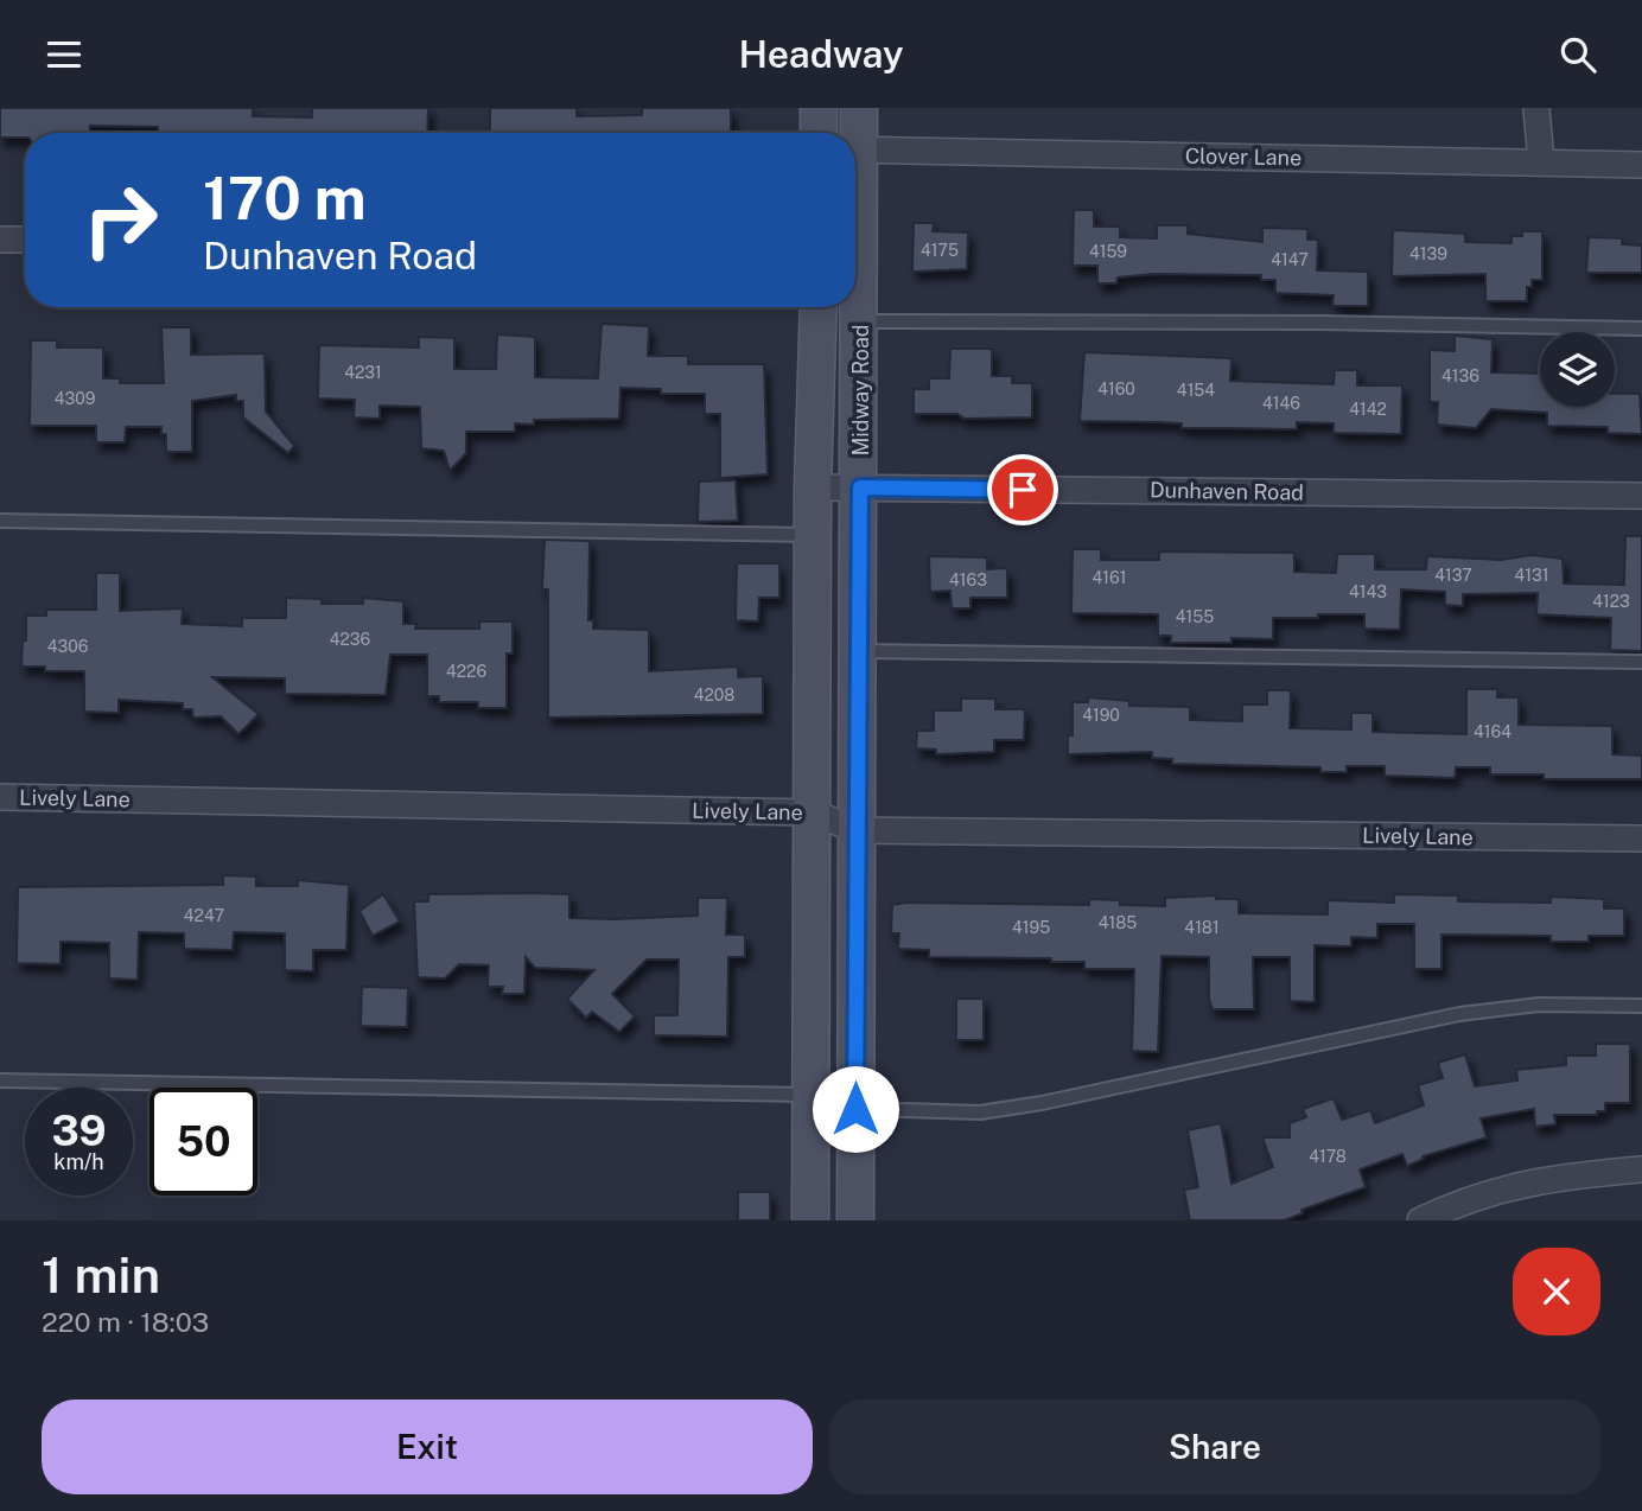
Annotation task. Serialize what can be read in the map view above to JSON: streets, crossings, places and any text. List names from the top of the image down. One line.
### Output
{"streets":{"main road":["Midway Road"],"street":["Clover Lane","Dunhaven Road","Lively Lane"]},"crossings":[["Midway Road","Dunhaven Road"],["Midway Road","Lively Lane"]],"house_numbers":["4175","4159","4139","4147","4231","4136","4160","4154","4309","4146","4142","4137","4131","4161","4163","4143","4123","4155","4236","4306","4226","4208","4190","4164","4247","4185","4195","4181","4178"],"page":{"header":"Headway","turn":["170 m","Dunhaven Road"],"speed":"39 km/h","limit":"50","heading":["1 min","220 m · 18:03"],"buttons":["Exit","Share"]}}
